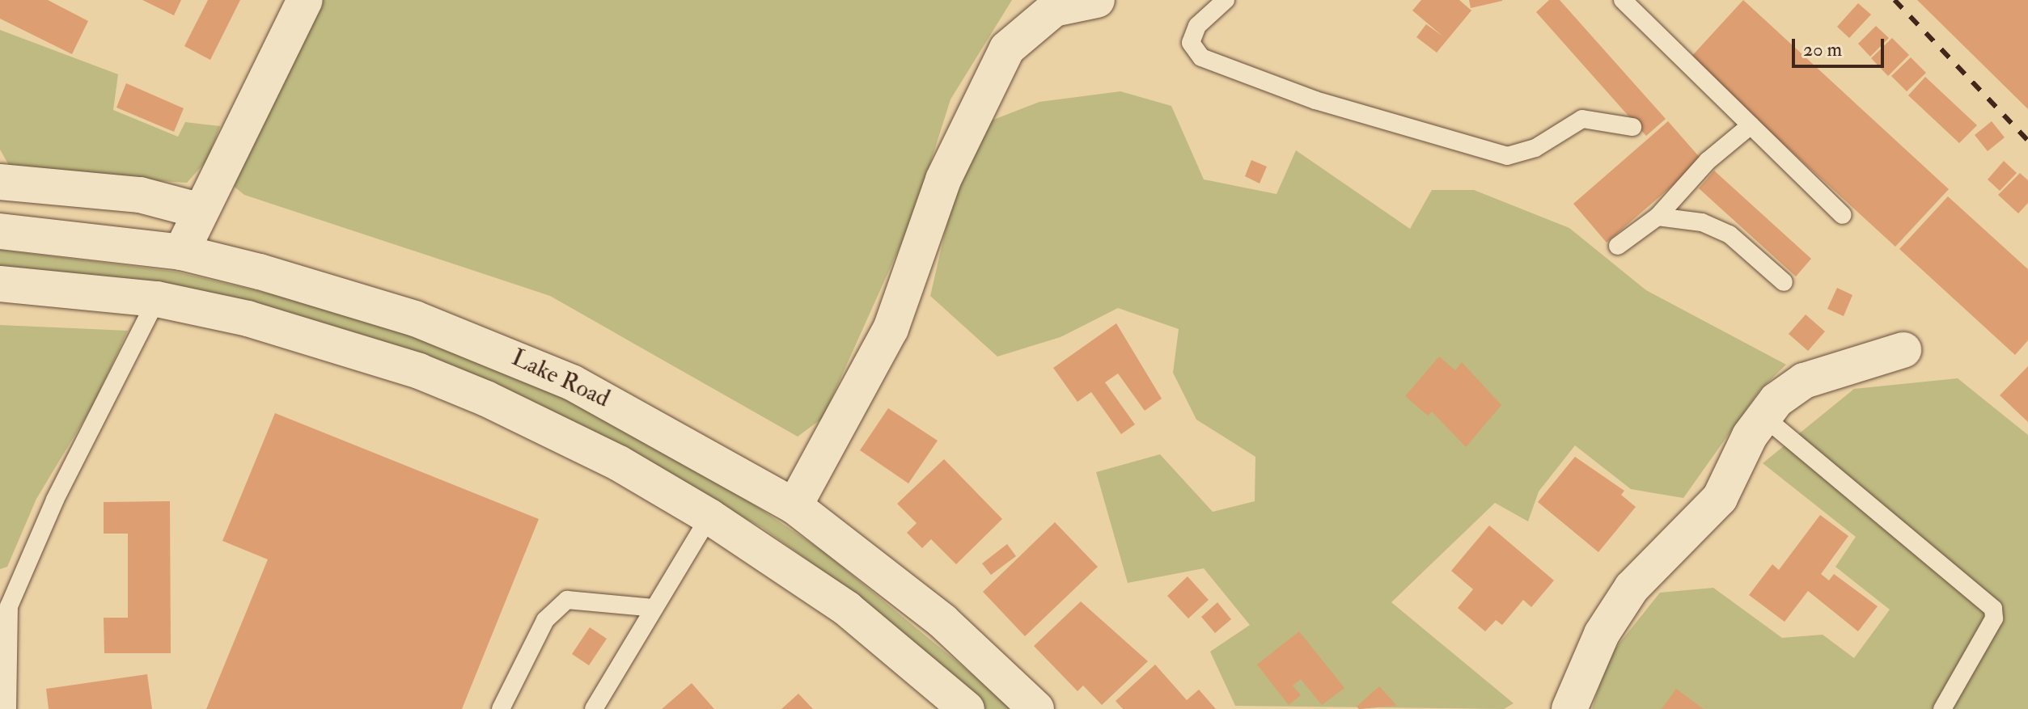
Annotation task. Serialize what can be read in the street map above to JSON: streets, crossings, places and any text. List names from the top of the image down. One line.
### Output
{"streets":{"main road":["Lake Road"]},"scale_bar":"20 m"}
